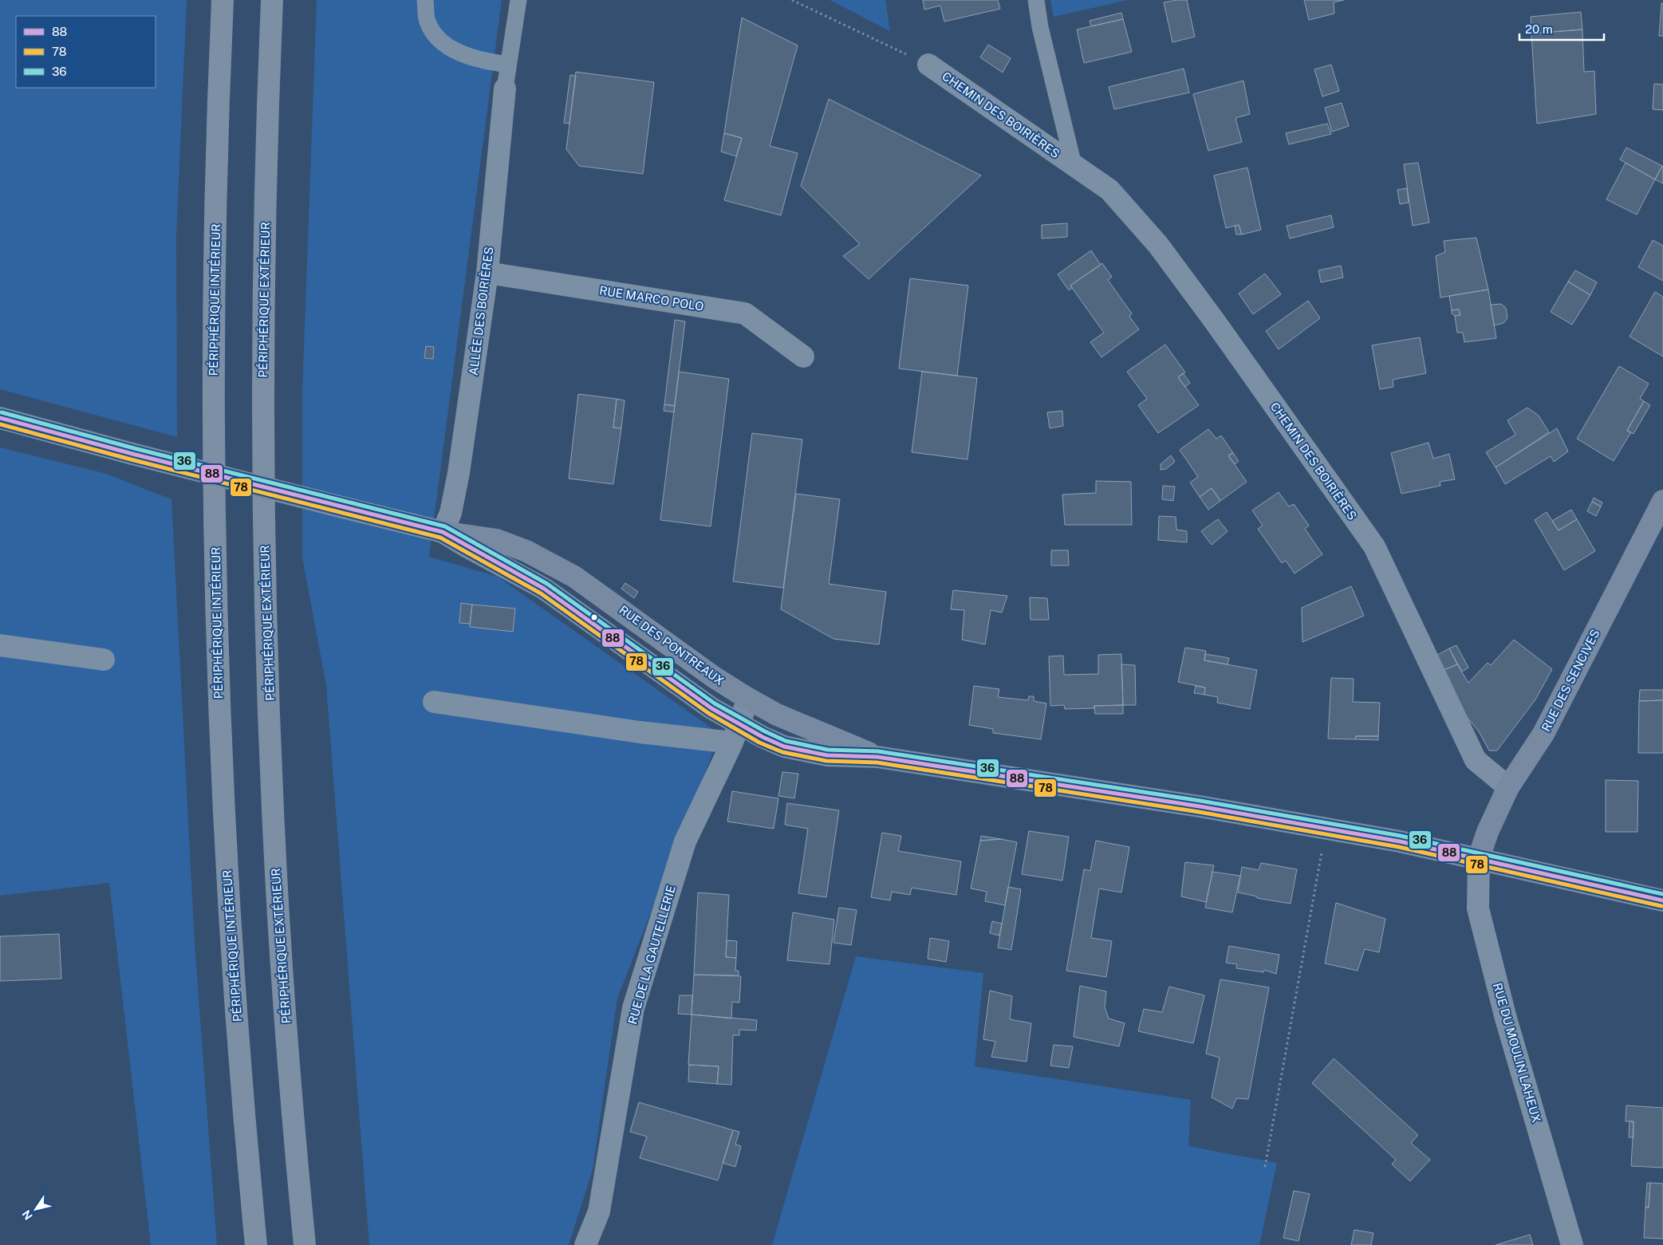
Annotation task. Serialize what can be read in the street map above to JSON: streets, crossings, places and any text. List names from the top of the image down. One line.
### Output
{"streets":{"highway":["PÉRIPHÉRIQUE INTÉRIEUR","PÉRIPHÉRIQUE EXTÉRIEUR"],"street":["CHEMIN DES BOIRIÈRES","RUE MARCO POLO","ALLÉE DES BOIRIÈRES","RUE DES PONTREAUX","RUE DES SENCIVES","RUE DE LA GAUTELLERIE","RUE DU MOULIN LAHEUX"]},"crossings":[["CHEMIN DES BOIRIÈRES","RUE DES SENCIVES"],["RUE MARCO POLO","ALLÉE DES BOIRIÈRES"],["ALLÉE DES BOIRIÈRES","RUE DES PONTREAUX"],["RUE DES PONTREAUX","RUE DES SENCIVES"],["RUE DES PONTREAUX","RUE DE LA GAUTELLERIE"],["RUE DES PONTREAUX","RUE DU MOULIN LAHEUX"],["RUE DES SENCIVES","RUE DU MOULIN LAHEUX"]],"lines":["transit line 36","transit line 88","transit line 78"],"legend":["88","78","36"],"scale_bar":"20 m","north":"bottom left"}
